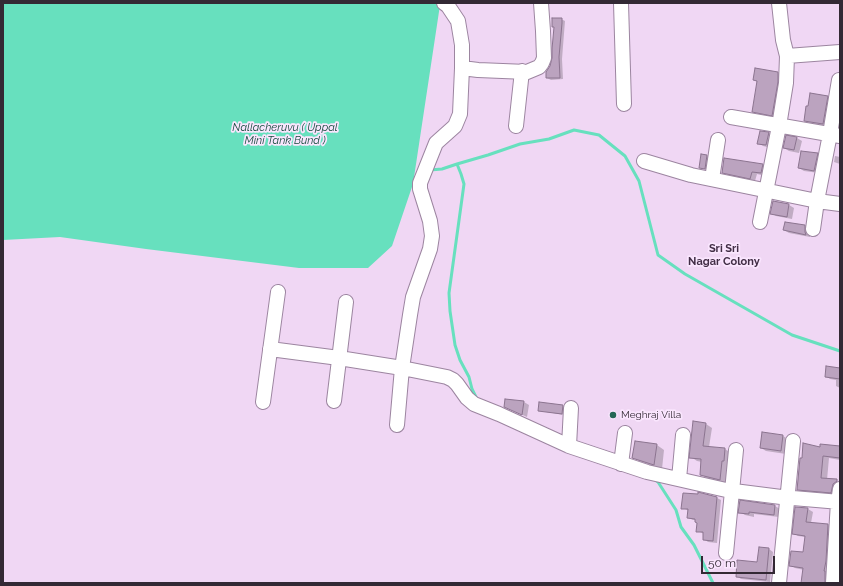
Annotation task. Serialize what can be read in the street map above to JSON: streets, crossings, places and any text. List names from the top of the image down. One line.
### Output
{"districts":["Sri Sri Nagar Colony"],"water":["Nallacheruvu ( Uppal Mini Tank Bund )"],"places":["Meghraj Villa"],"scale_bar":"50 m"}
